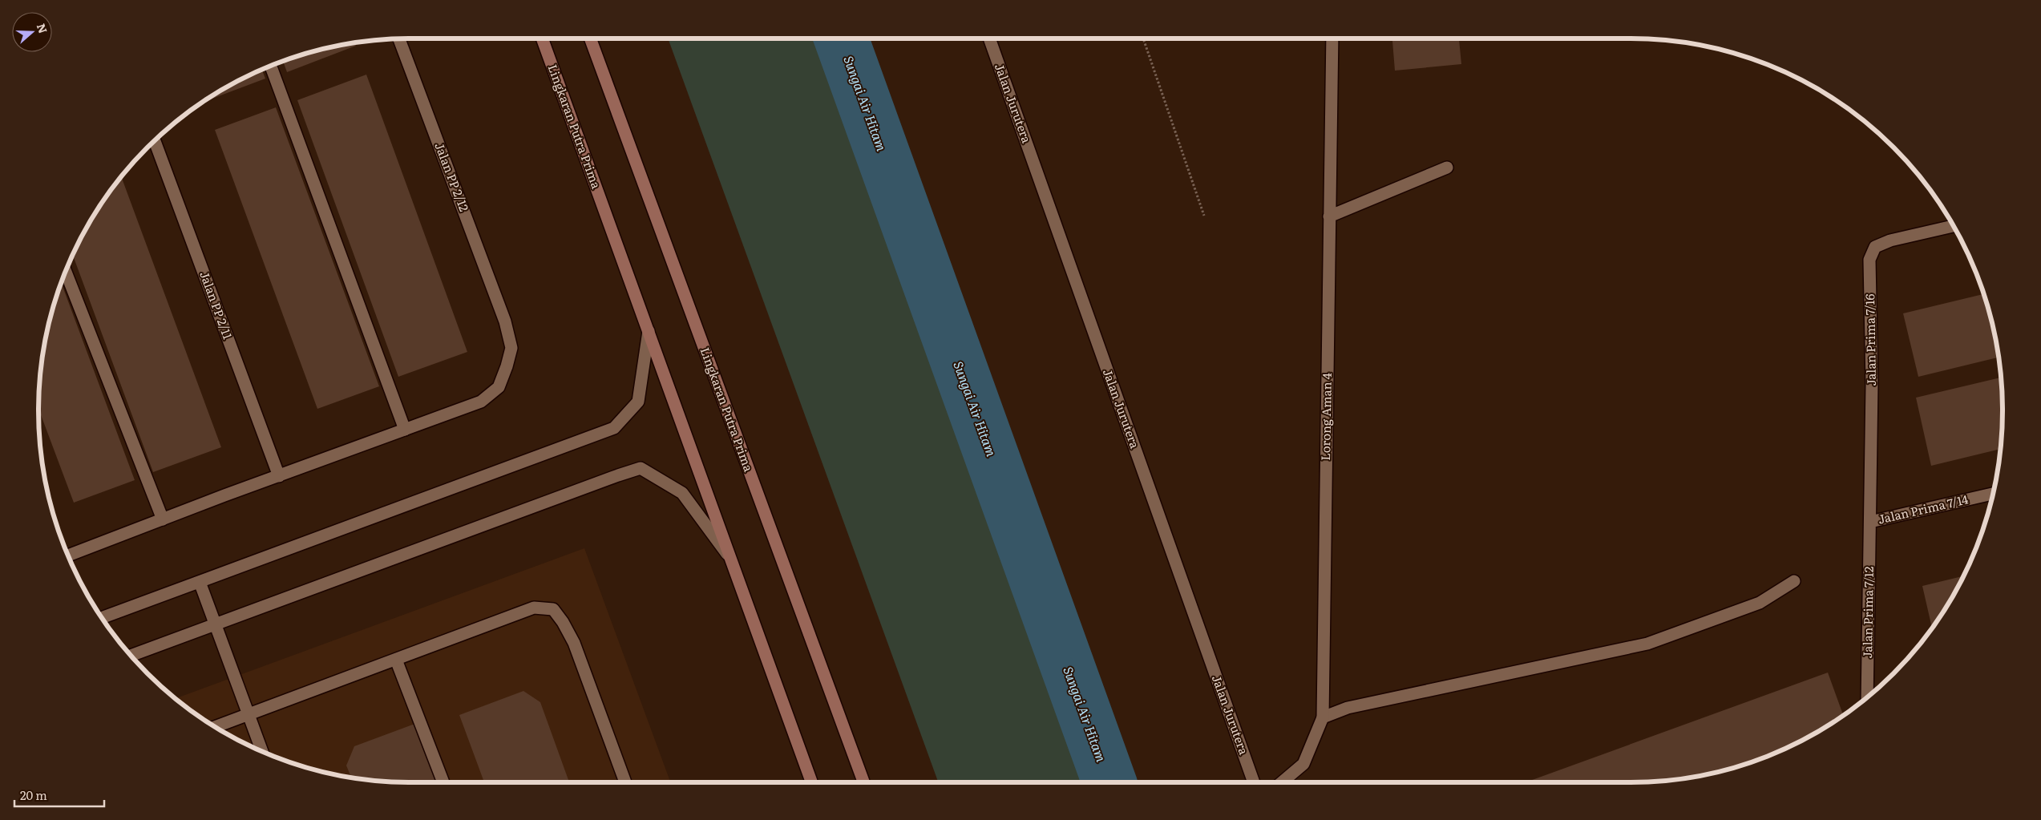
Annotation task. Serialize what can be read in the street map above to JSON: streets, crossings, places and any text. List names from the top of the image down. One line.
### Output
{"streets":{"main road":["Lingkaran Putra Prima"],"street":["Jalan Jurutera","Jalan PP 2/12","Jalan PP 2/11","Jalan Prima 7/16","Lorong Aman 4","Jalan Prima 7/14","Jalan Prima 7/12"]},"crossings":[["Jalan PP 2/12","Jalan PP 2/11"],["Jalan Prima 7/16","Jalan Prima 7/14"],["Jalan Prima 7/16","Jalan Prima 7/12"],["Jalan Prima 7/14","Jalan Prima 7/12"]],"water":["Sungai Air Hitam"],"scale_bar":"20 m","north":"right"}
